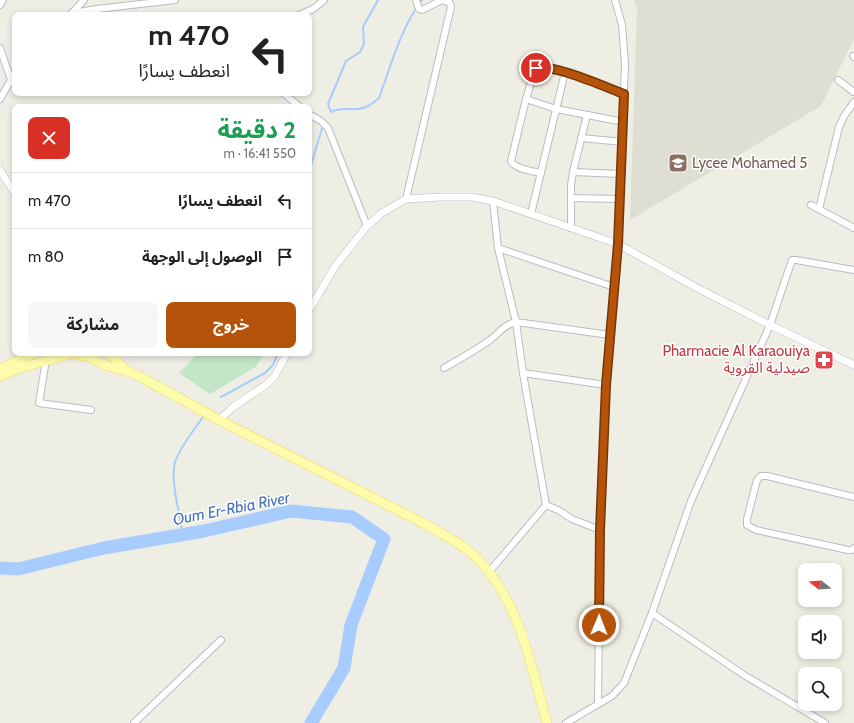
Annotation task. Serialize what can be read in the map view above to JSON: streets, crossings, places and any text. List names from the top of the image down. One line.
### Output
{"water":["Oum Er-Rbia River"],"places":{"school or university":["Lycee Mohamed 5"],"pharmacy":["Pharmacie Al Karaouiya صيدلية القروية"]},"north":"left","page":{"turn":["470 m","انعطف يسارًا"],"heading":["2 دقيقة","550 m · 16:41"],"list":[{"name":"انعطف يسارًا","value":"470 m"},{"name":"الوصول إلى الوجهة","value":"80 m"}],"buttons":["خروج","مشاركة"]}}
